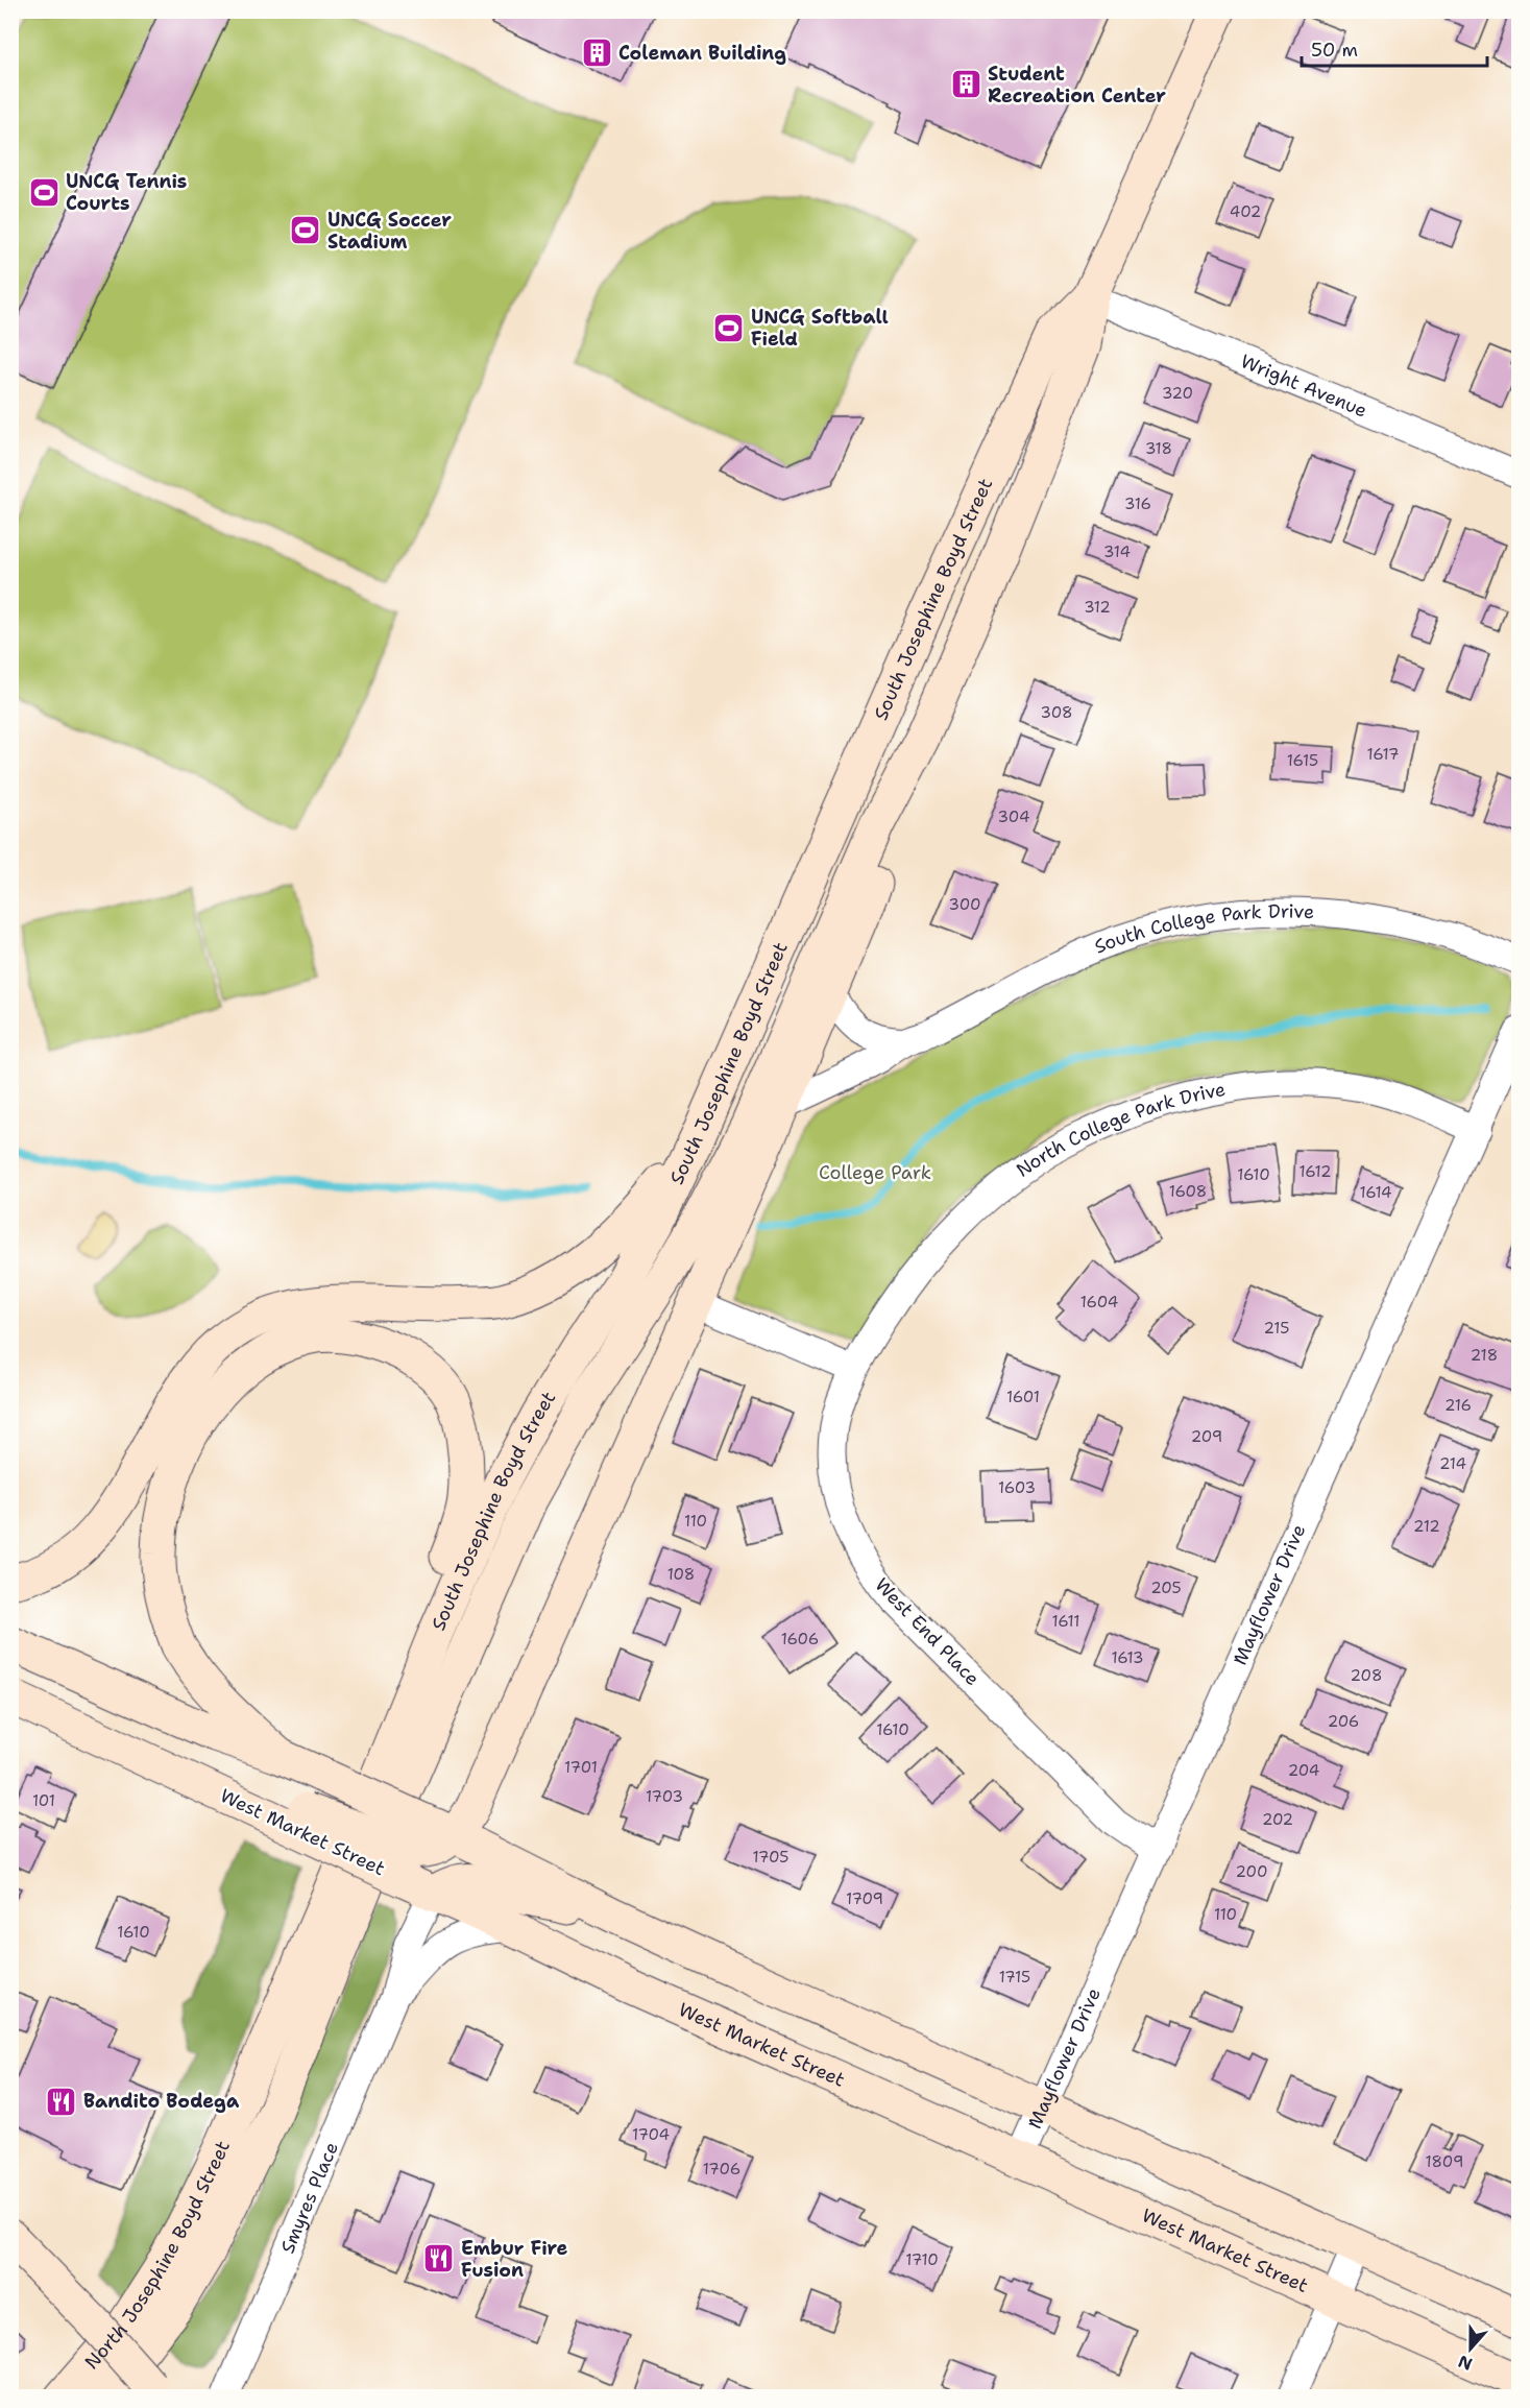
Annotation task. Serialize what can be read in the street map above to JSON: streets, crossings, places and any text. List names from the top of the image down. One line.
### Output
{"streets":{"main road":["South Josephine Boyd Street","West Market Street","North Josephine Boyd Street"],"street":["Wright Avenue","South College Park Drive","North College Park Drive","Mayflower Drive","West End Place","Smyres Place"]},"crossings":[["Wright Avenue","South Josephine Boyd Street"],["South Josephine Boyd Street","North Josephine Boyd Street"],["North College Park Drive","Mayflower Drive"],["North College Park Drive","West End Place"],["Mayflower Drive","West End Place"],["Mayflower Drive","West Market Street"],["West Market Street","Smyres Place"]],"parks":["College Park"],"places":{"building":["Coleman Building","Student Recreation Center"],"sports":["UNCG Tennis Courts","UNCG Soccer Stadium","UNCG Softball Field"],"restaurant":["Bandito Bodega","Embur Fire Fusion"]},"house_numbers":["402","320","318","316","314","312","308","1617","1615","304","300","1612","1610","1608","1614","1604","215","218","1601","216","209","214","1603","110","212","108","205","1611","1606","1613","208","206","1610","1701","204","1703","101","202","1705","200","1709","110","1610","1715","1704","1809","1706","1710"],"scale_bar":"50 m","north":"bottom"}
